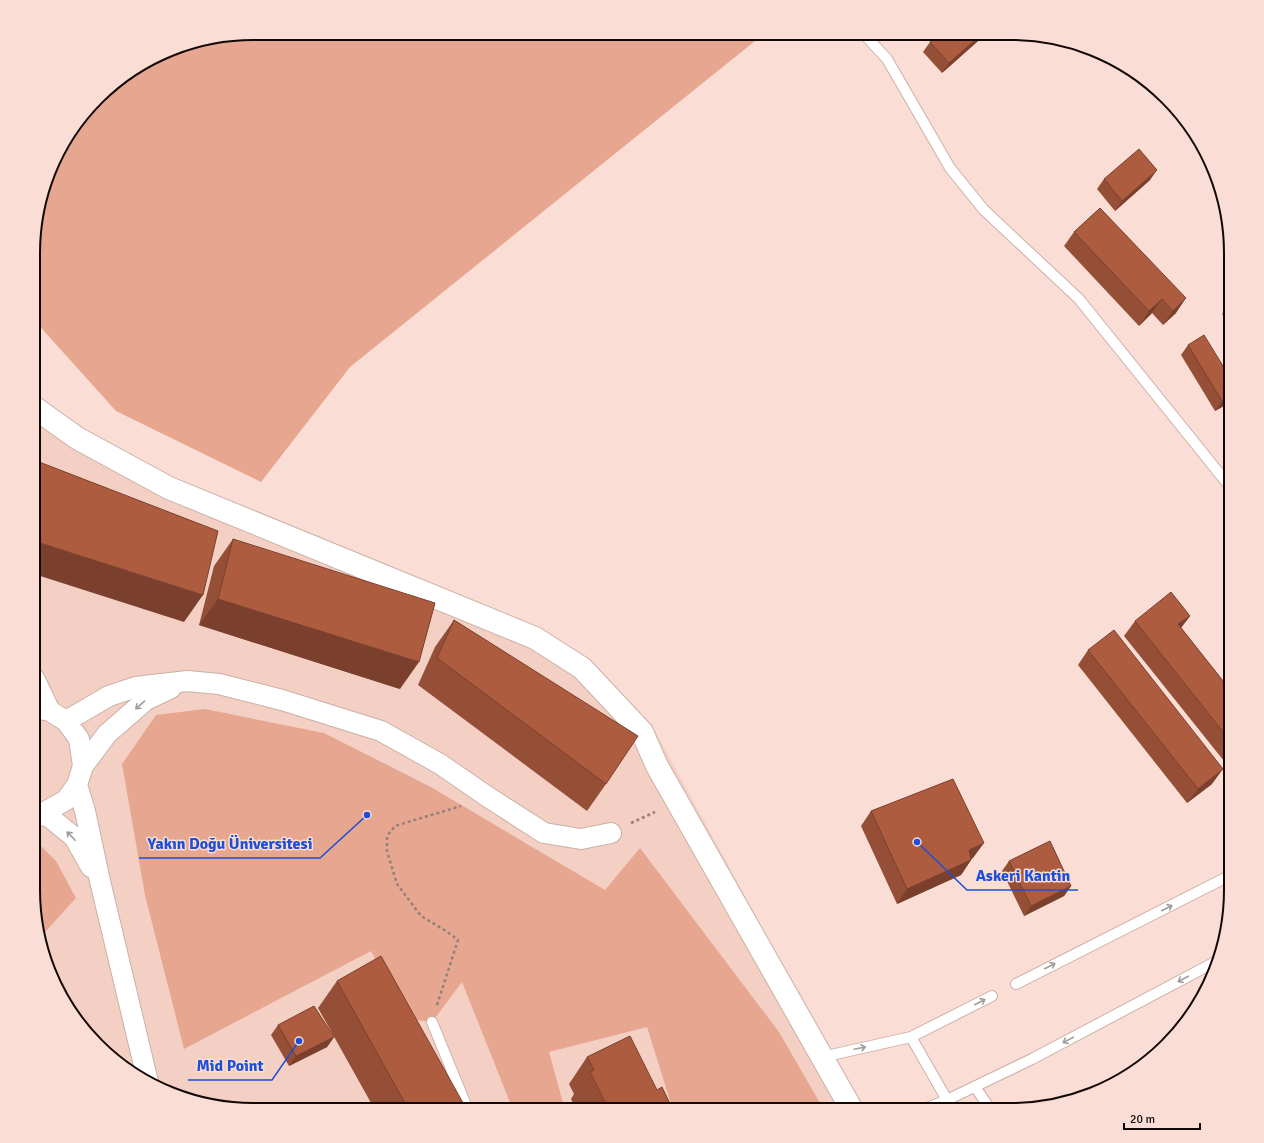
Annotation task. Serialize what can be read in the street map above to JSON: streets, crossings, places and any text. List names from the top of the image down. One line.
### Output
{"places":["Yakın Doğu Üniversitesi","Askeri Kantin","Mid Point"],"scale_bar":"20 m"}
